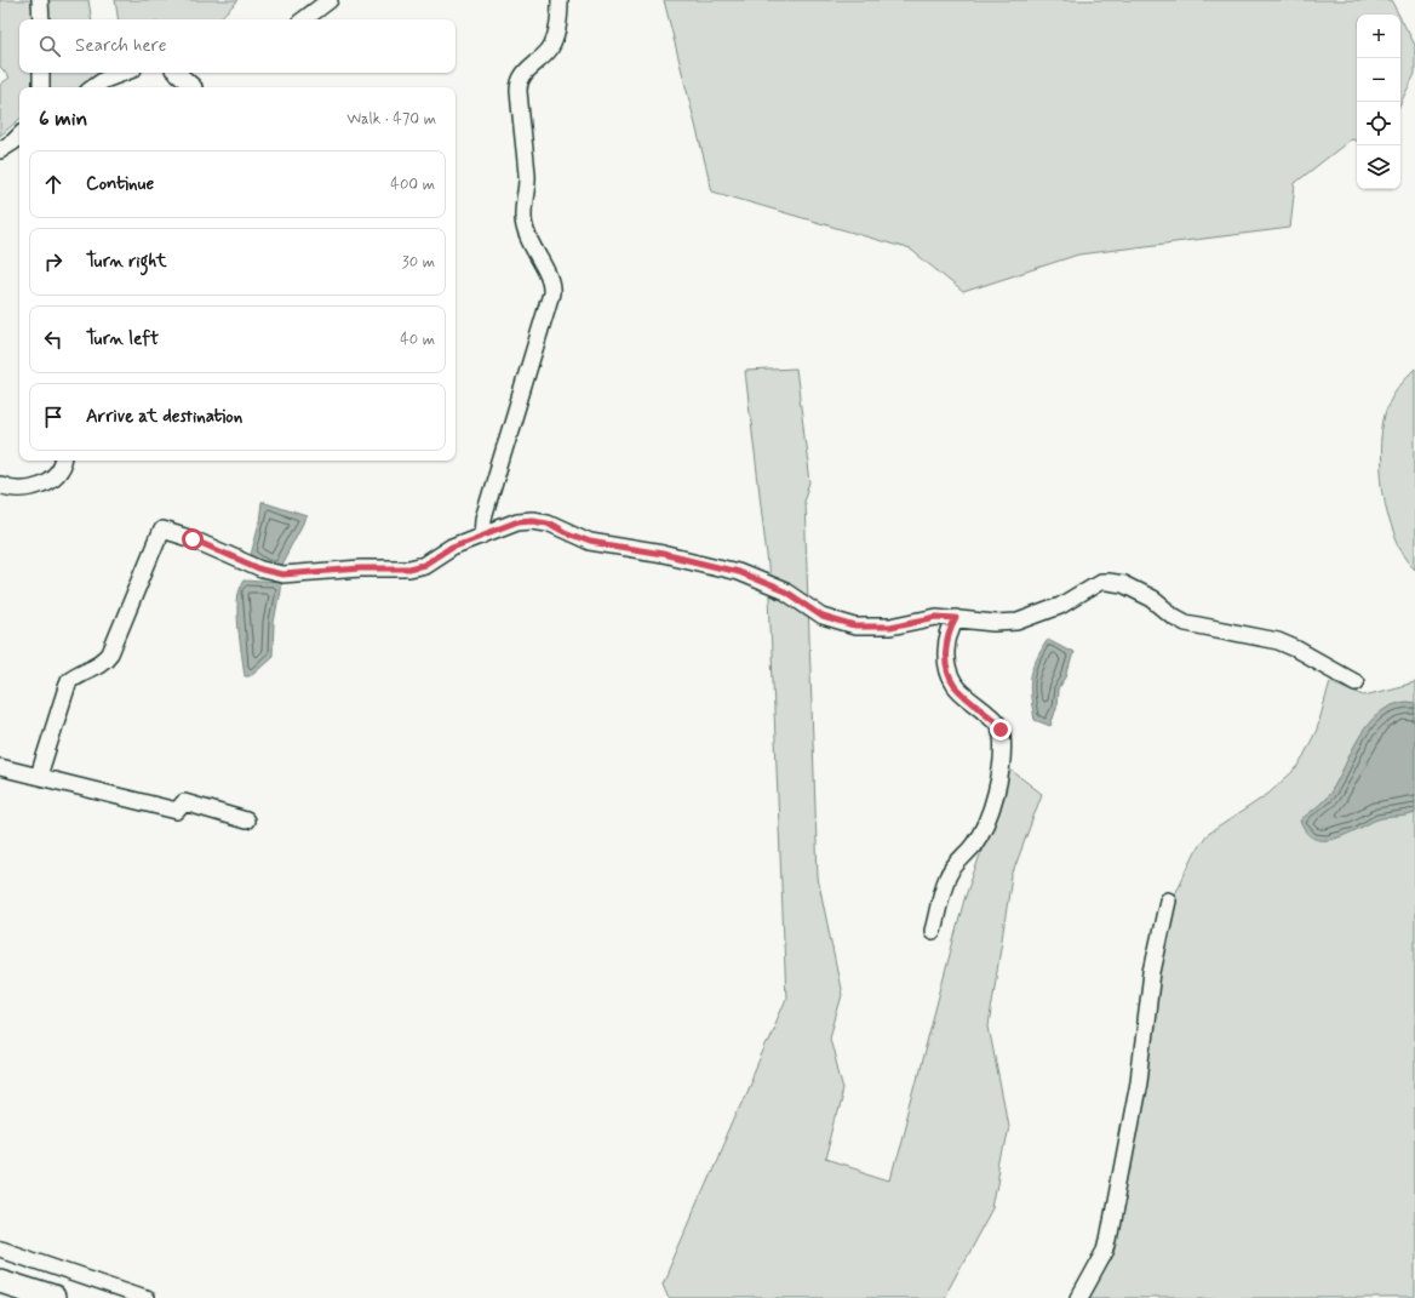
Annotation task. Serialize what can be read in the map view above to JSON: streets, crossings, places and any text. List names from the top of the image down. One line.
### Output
{"page":{"map_buttons":["+","−"],"search":"Search here","heading":["6 min","Walk · 470 m"],"list":[["Continue","400 m"],["Turn right","30 m"],["Turn left","40 m"],"Arrive at destination"]}}
